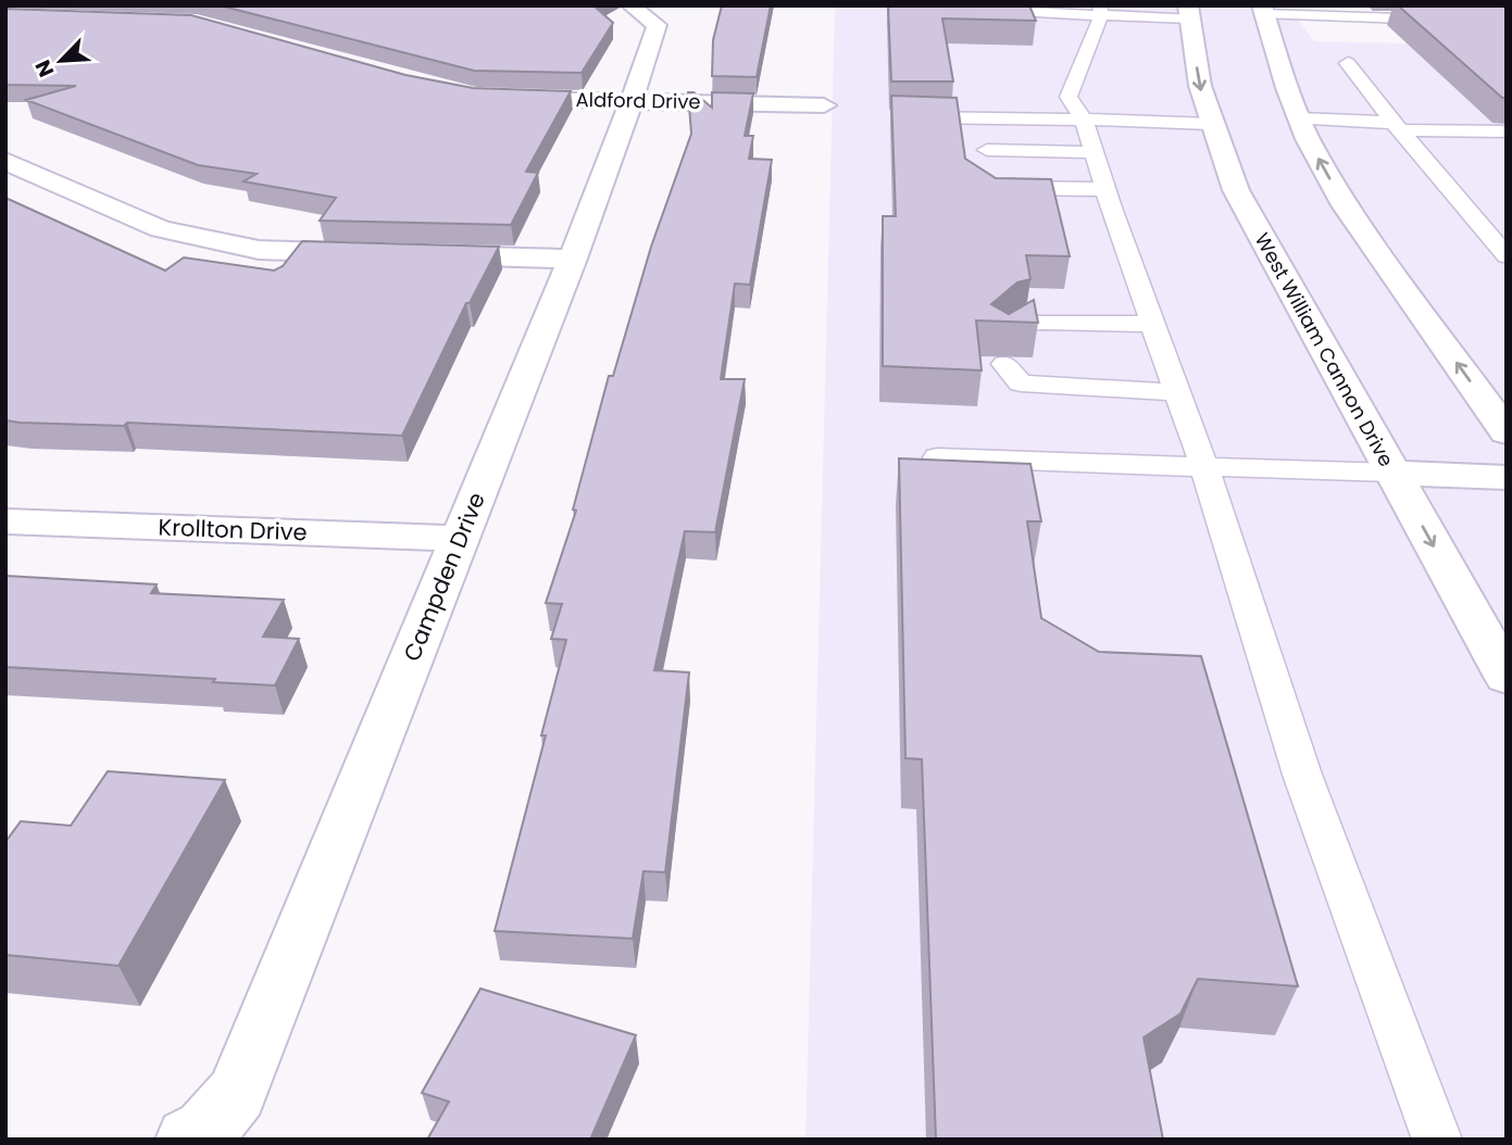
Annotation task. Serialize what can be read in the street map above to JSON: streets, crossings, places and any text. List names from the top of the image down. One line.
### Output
{"streets":{"street":["Aldford Drive","West William Cannon Drive","Krollton Drive","Campden Drive"]},"crossings":[["Aldford Drive","Campden Drive"],["Krollton Drive","Campden Drive"]],"north":"bottom left"}
